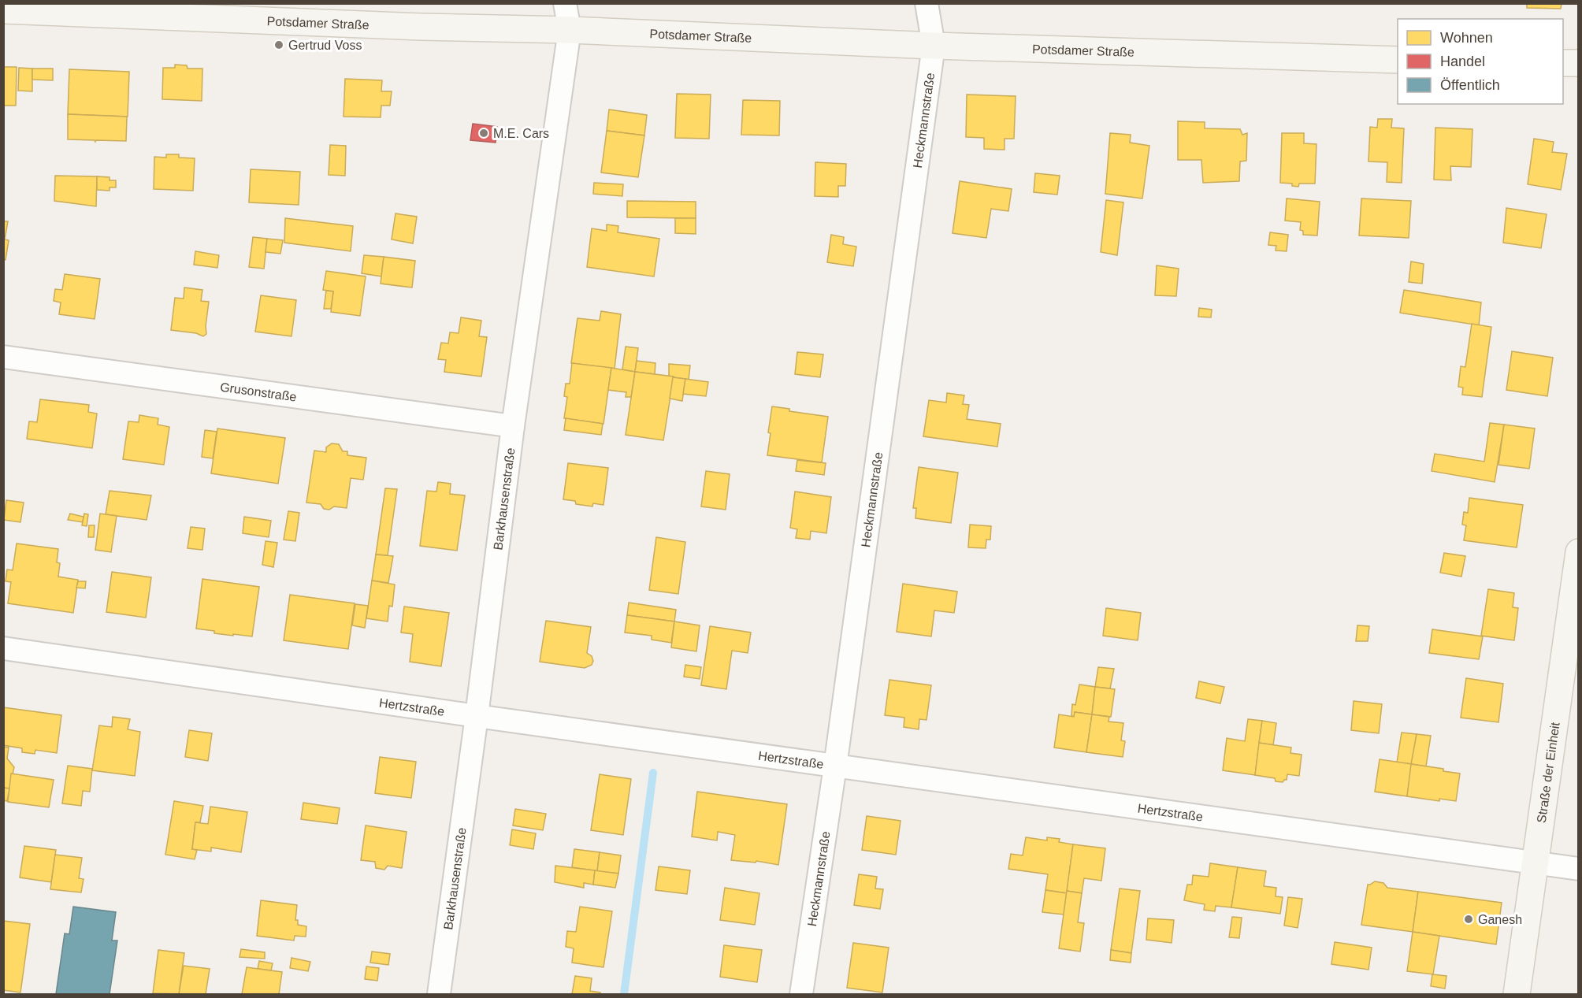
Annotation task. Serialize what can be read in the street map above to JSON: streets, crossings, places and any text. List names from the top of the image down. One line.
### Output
{"streets":{"street":["Potsdamer Straße","Heckmannstraße","Grusonstraße","Barkhausenstraße","Hertzstraße","Straße der Einheit"]},"crossings":[["Potsdamer Straße","Heckmannstraße"],["Potsdamer Straße","Barkhausenstraße"],["Heckmannstraße","Hertzstraße"],["Grusonstraße","Barkhausenstraße"],["Barkhausenstraße","Hertzstraße"],["Hertzstraße","Straße der Einheit"]],"places":["Gertrud Voss","M.E. Cars","Ganesh"],"legend":["Wohnen","Handel","Öffentlich"]}
